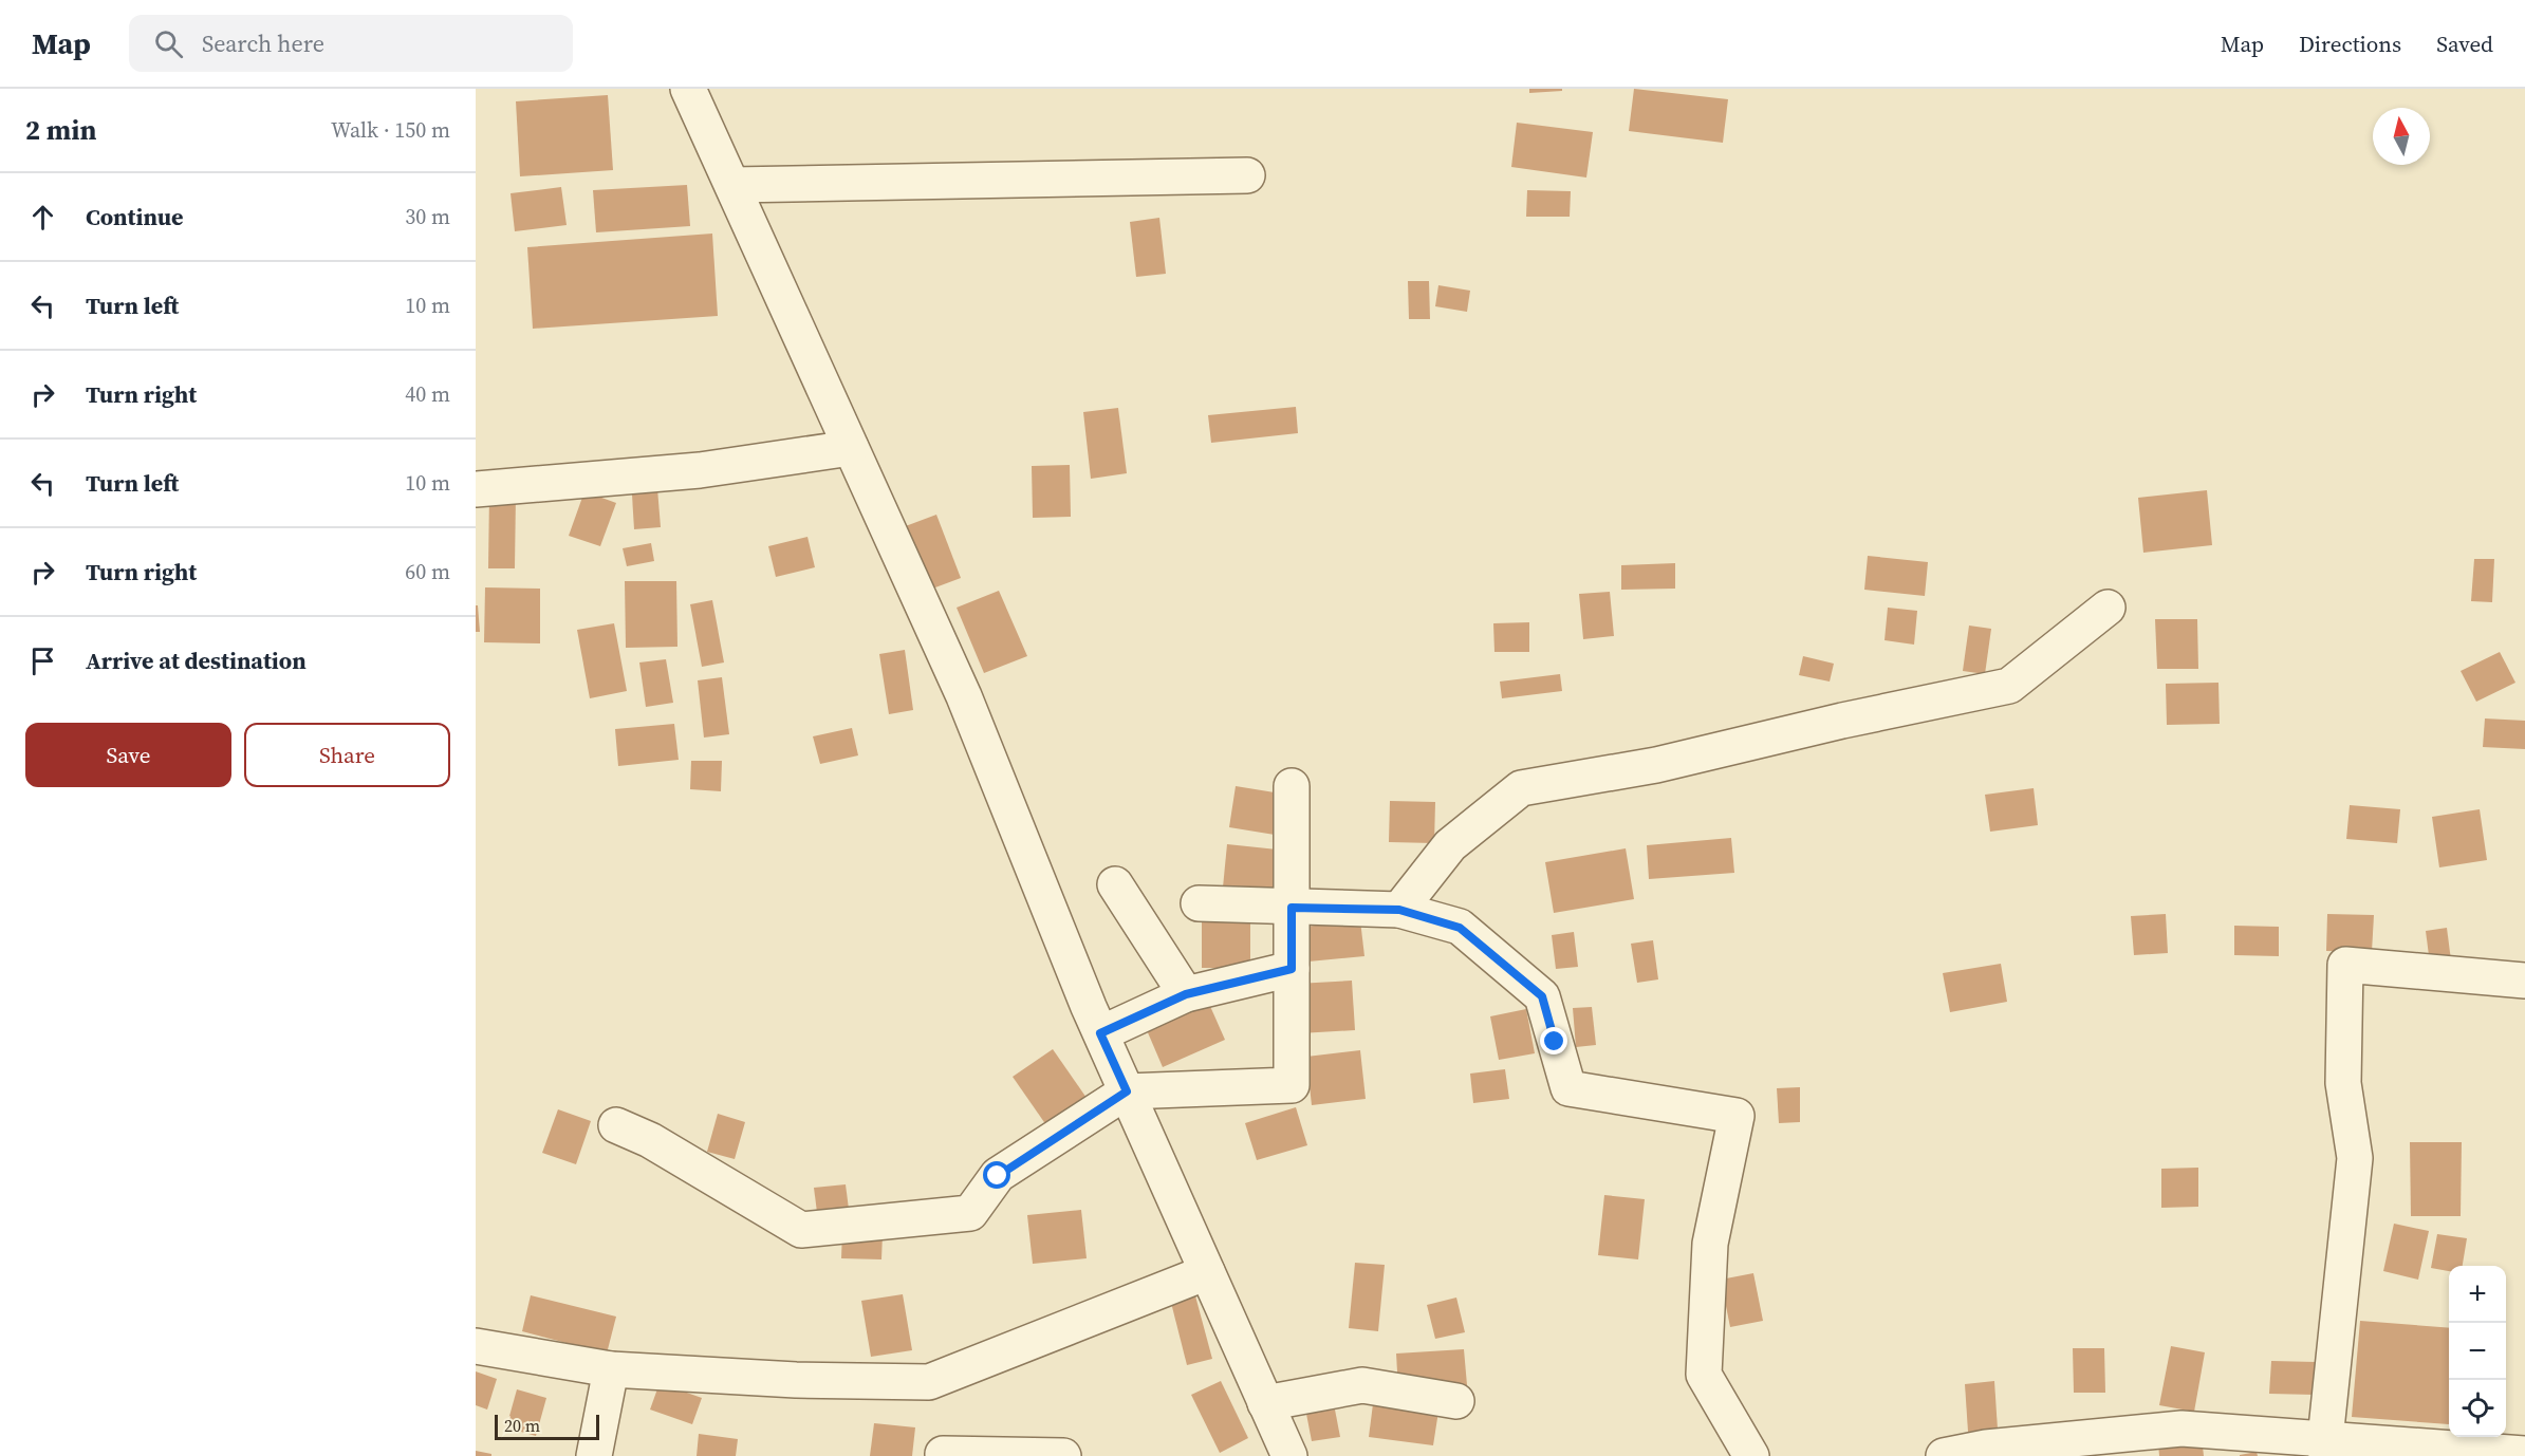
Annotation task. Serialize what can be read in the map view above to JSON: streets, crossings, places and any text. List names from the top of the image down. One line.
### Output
{"scale_bar":"20 m","north":"top","page":{"header":"Map","search":"Search here","nav":["Map","Directions","Saved"],"heading":["2 min","Walk · 150 m"],"list":[["Continue","30 m"],["Turn left","10 m"],["Turn right","40 m"],["Turn left","10 m"],["Turn right","60 m"],"Arrive at destination"],"buttons":["Save","Share"],"map_buttons":["+","−"],"scale":"20 m"}}
